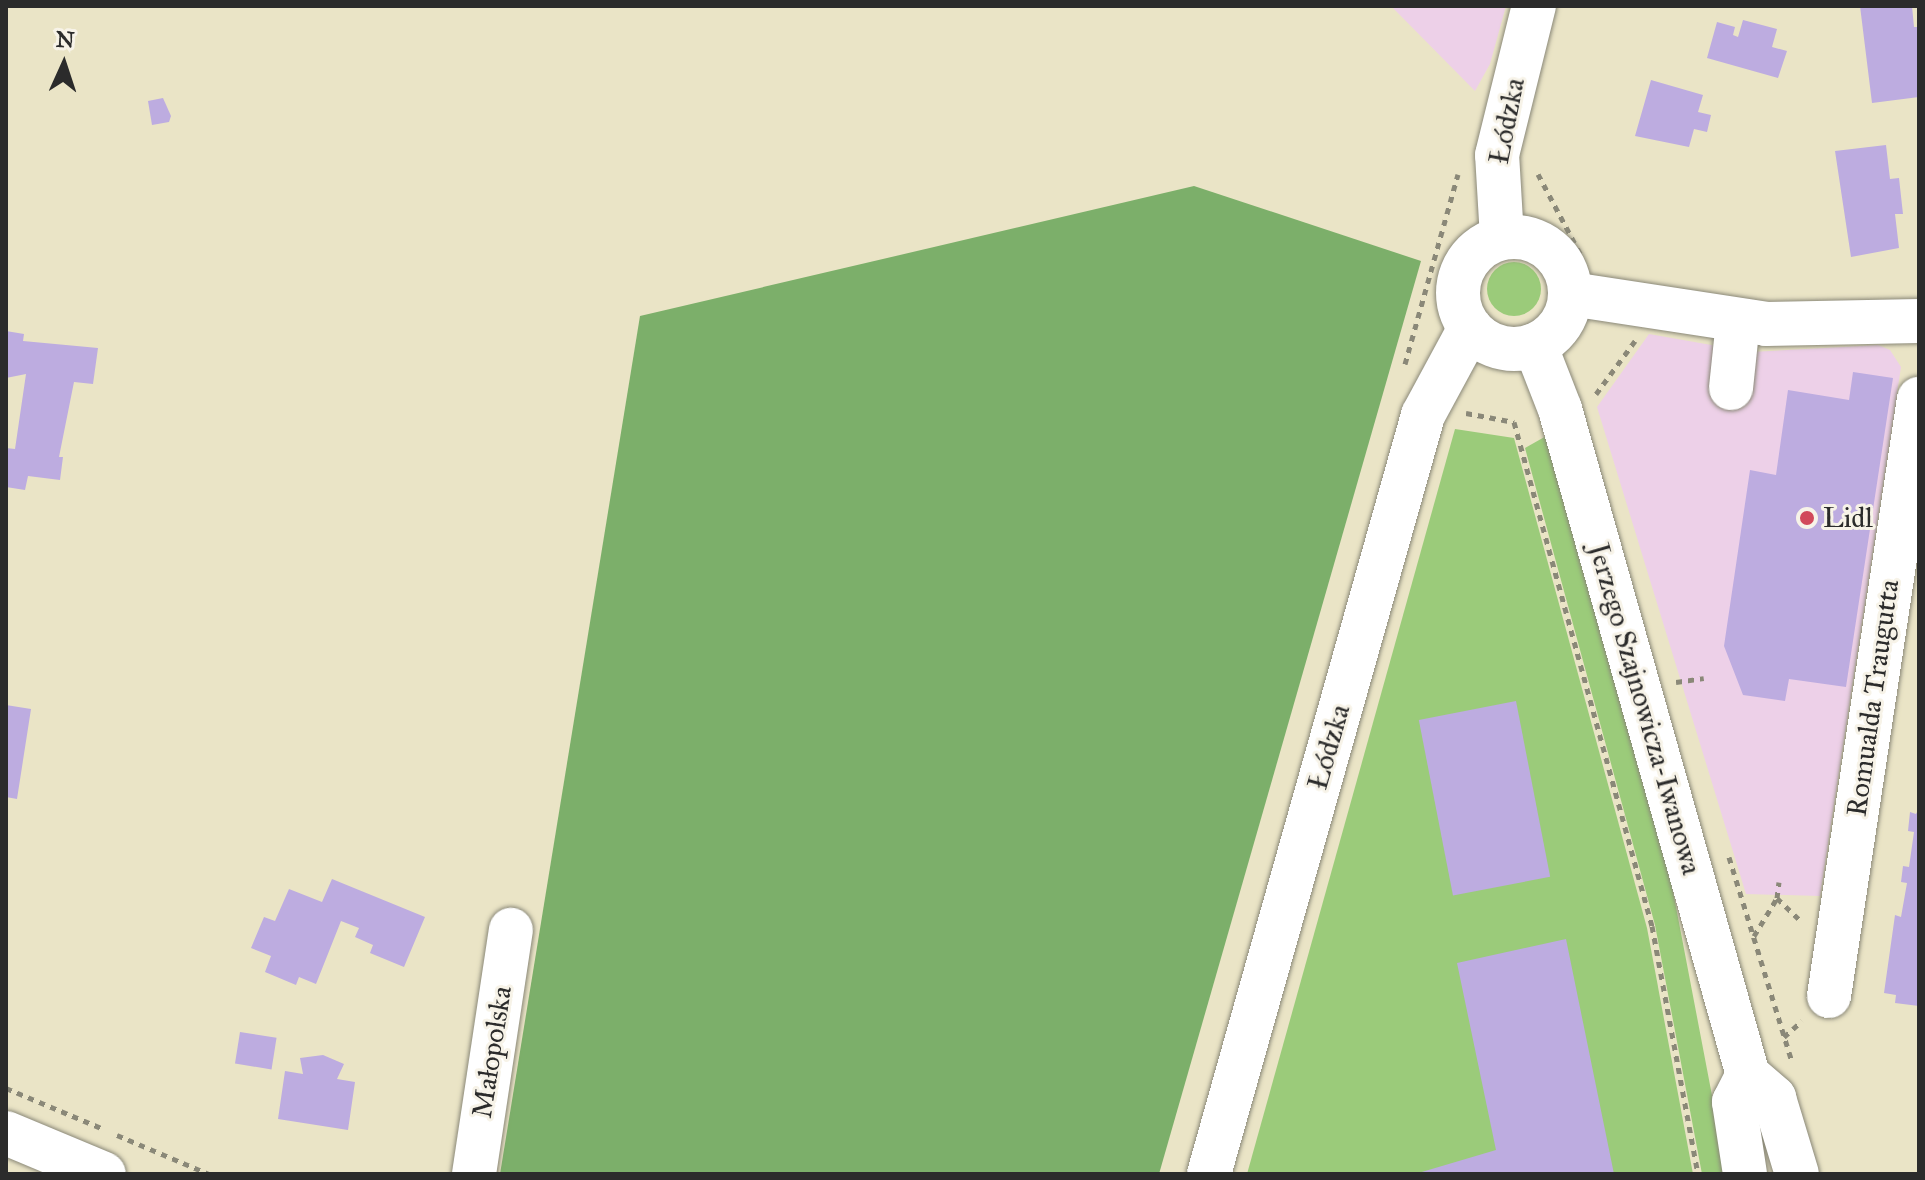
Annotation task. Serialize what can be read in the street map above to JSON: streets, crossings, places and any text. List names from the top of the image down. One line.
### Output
{"streets":{"street":["Łódzka","Romualda Traugutta","Jerzego Szajnowicza-Iwanowa","Małopolska"]},"crossings":[["Łódzka","Jerzego Szajnowicza-Iwanowa"]],"places":["Lidl"],"north":"top"}
